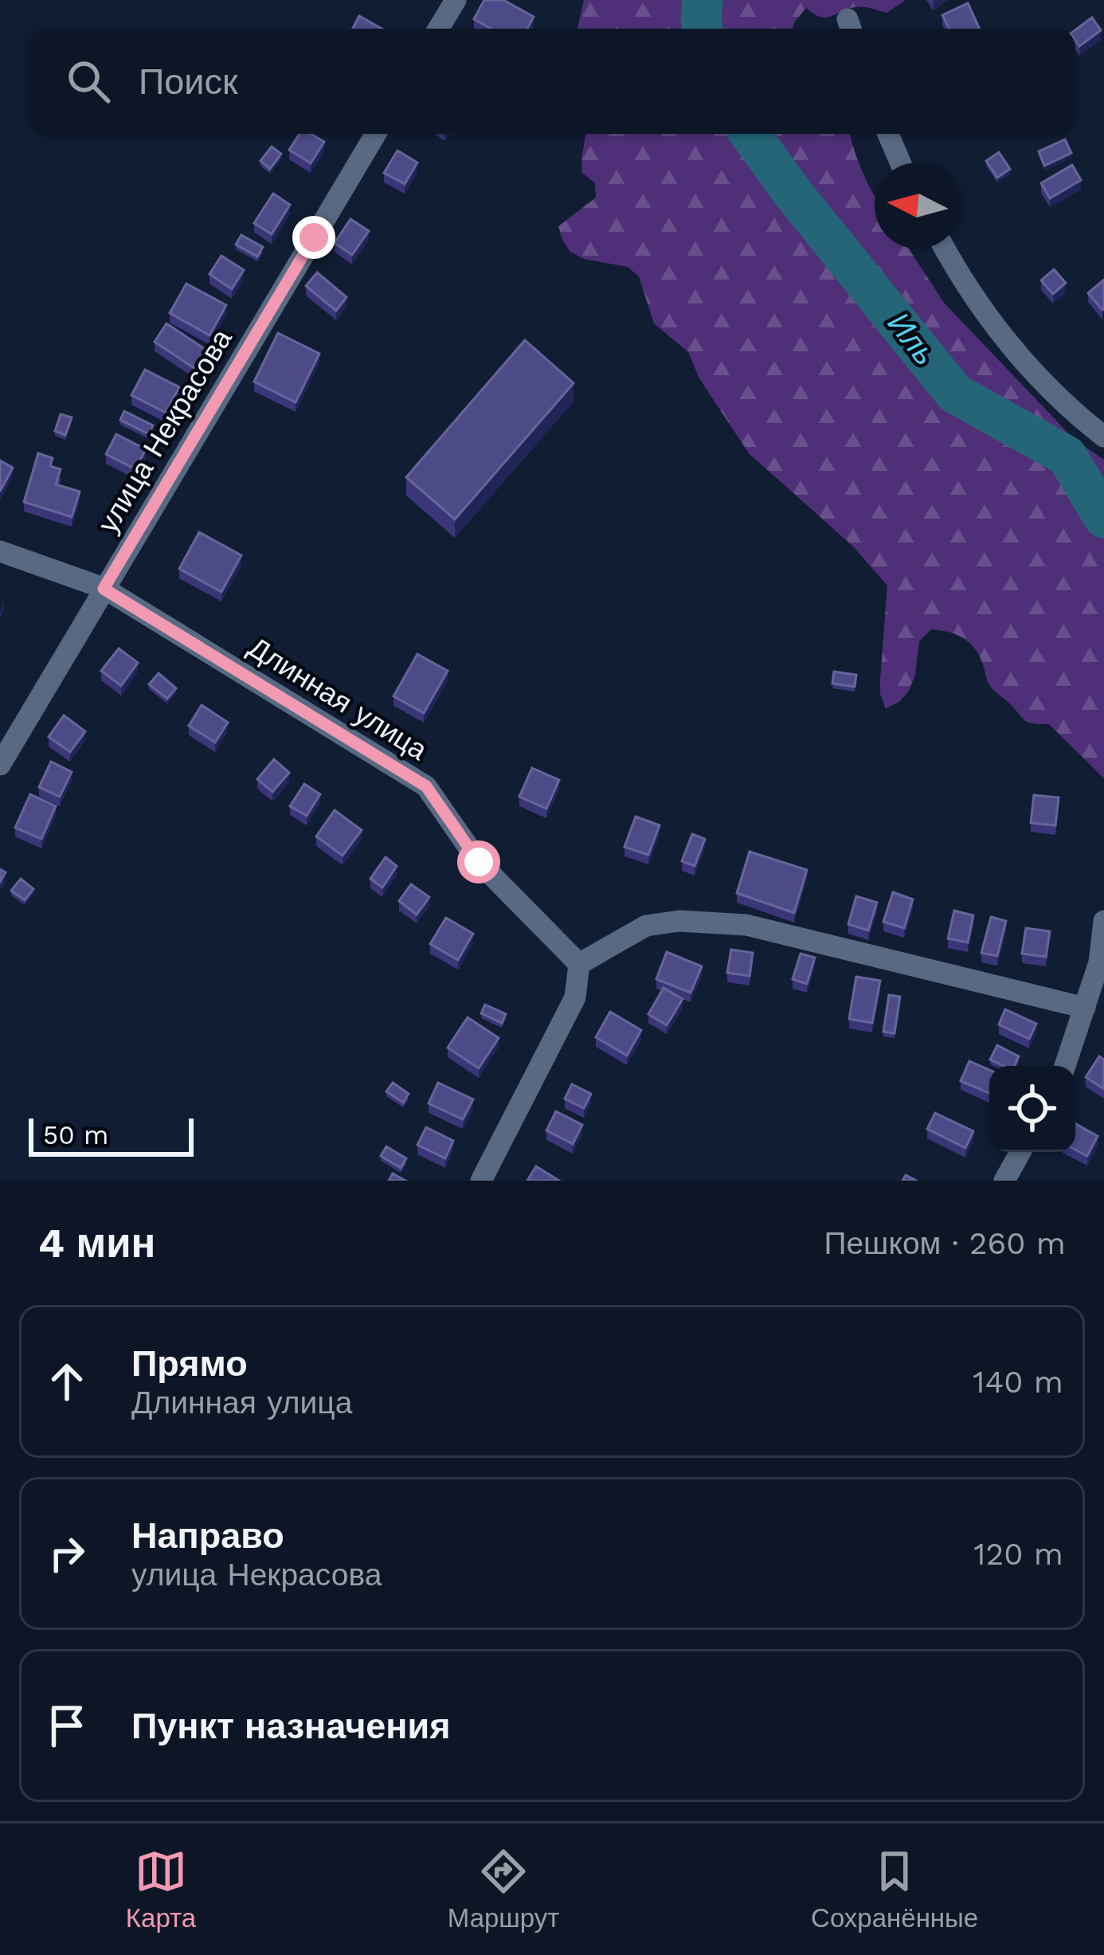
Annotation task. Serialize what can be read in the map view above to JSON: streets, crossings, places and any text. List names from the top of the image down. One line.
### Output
{"streets":{"street":["улица Некрасова","Длинная улица"]},"crossings":[["улица Некрасова","Длинная улица"]],"water":["Иль"],"scale_bar":"50 m","north":"left","page":{"search":"Поиск","scale":"50 m","heading":["4 мин","Пешком · 260 m"],"list":[["Прямо","Длинная улица","140 m"],["Направо","улица Некрасова","120 m"],"Пункт назначения"],"nav":["Карта","Маршрут","Сохранённые"]}}
